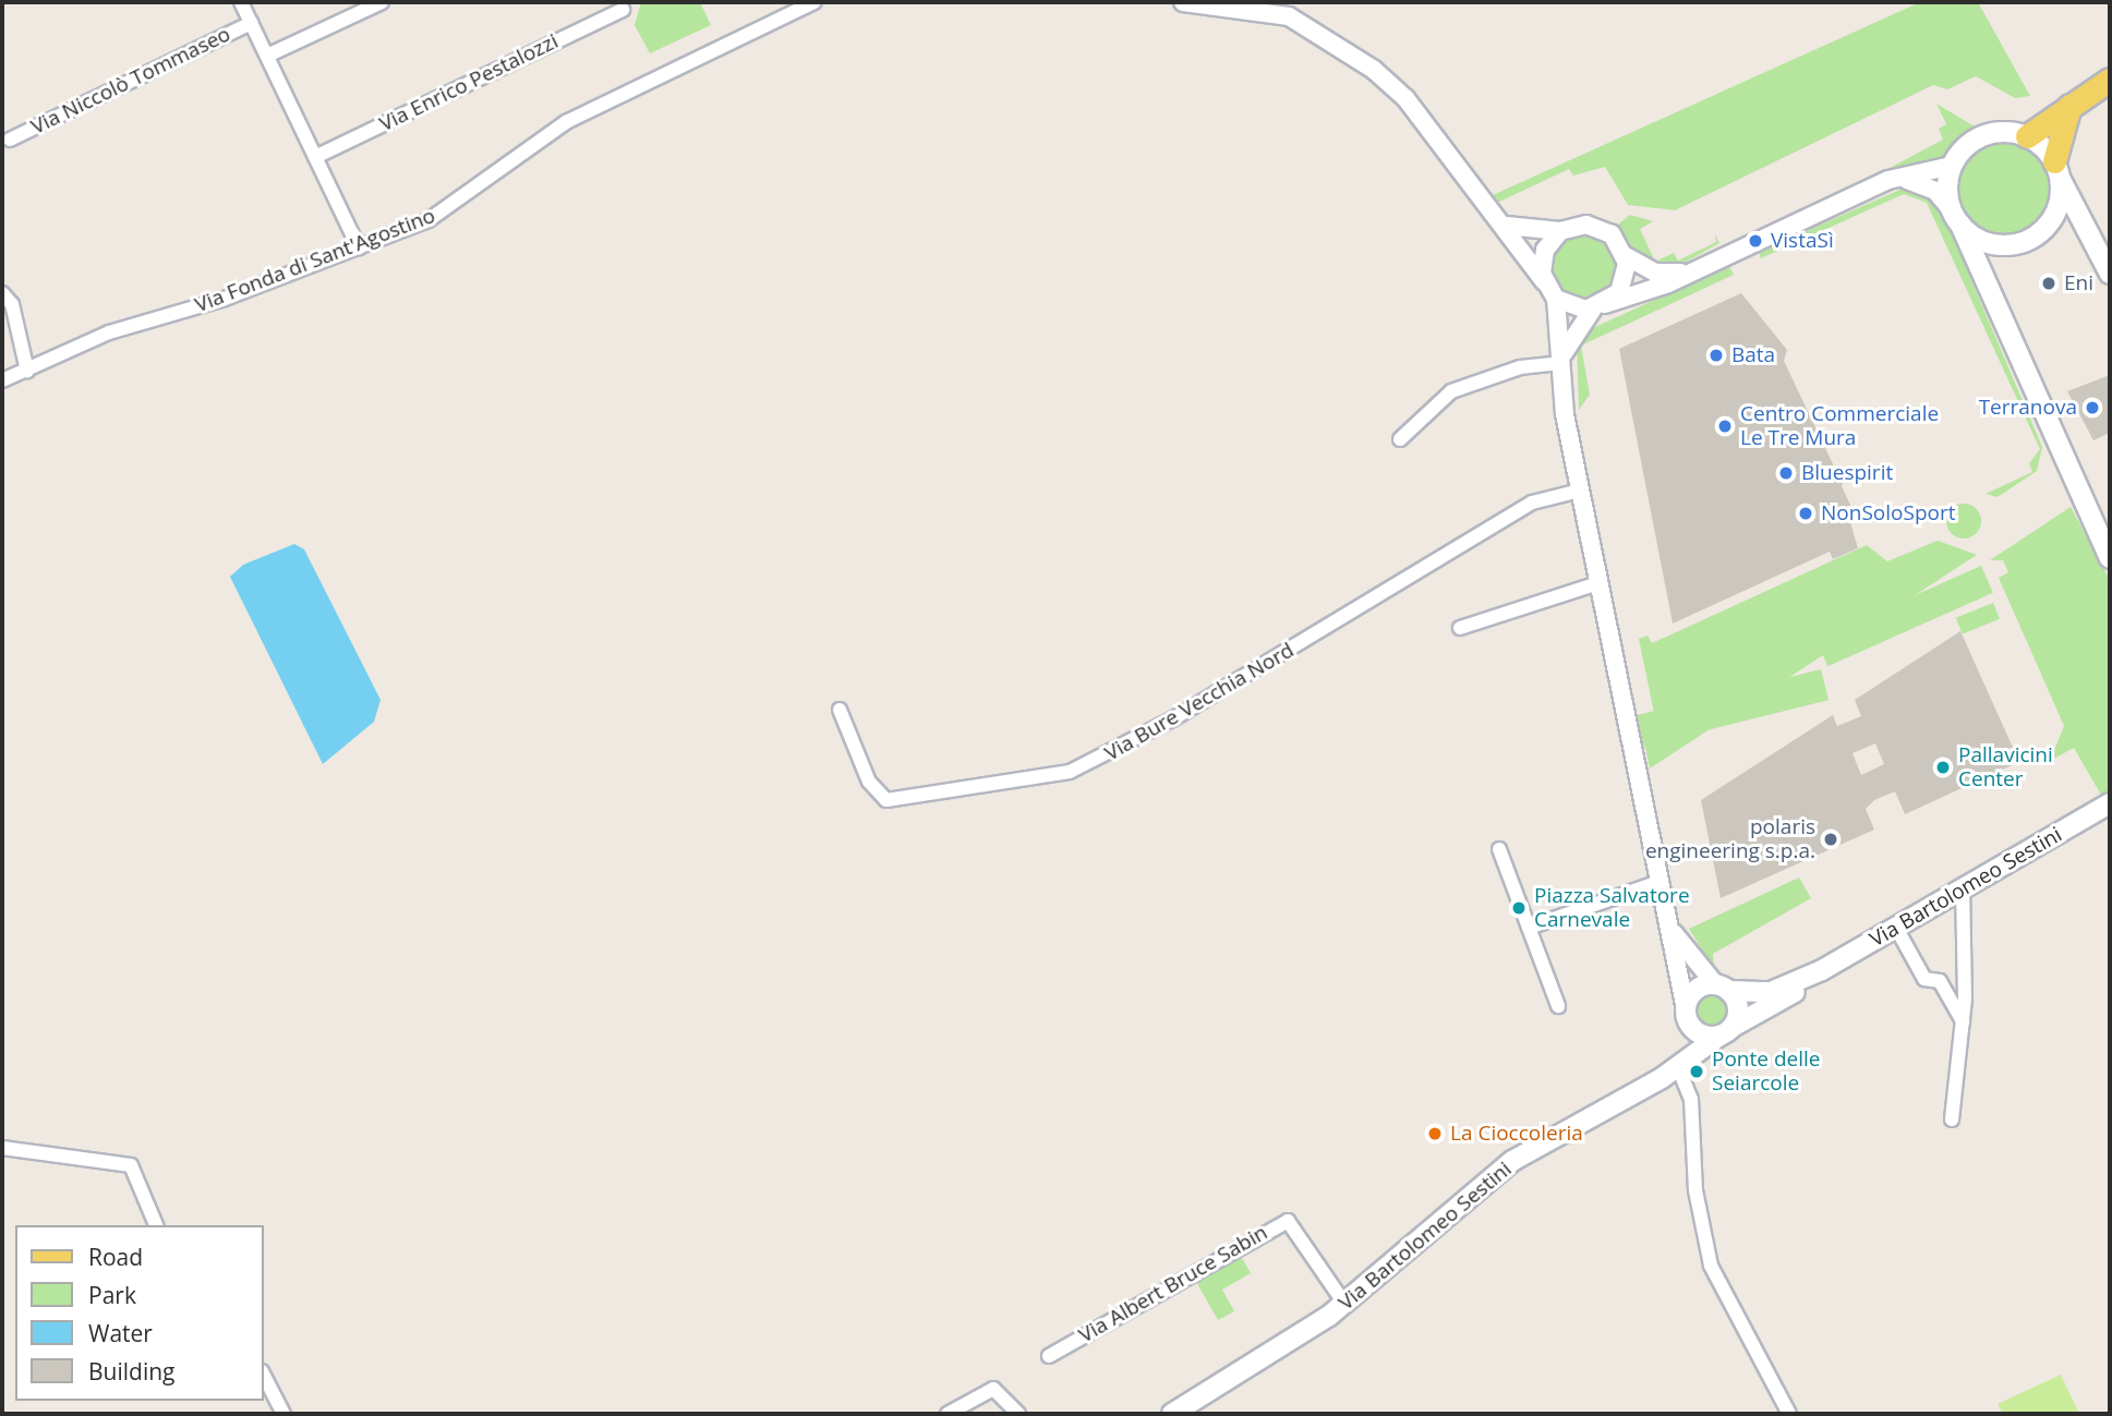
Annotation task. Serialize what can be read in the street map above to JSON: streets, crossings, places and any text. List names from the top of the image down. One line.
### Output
{"streets":{"main road":["Via Bartolomeo Sestini"],"street":["Via Niccolò Tommaseo","Via Enrico Pestalozzi","Via Fonda di Sant'Agostino","Via Bure Vecchia Nord","Via Albert Bruce Sabin"]},"crossings":[["Via Bartolomeo Sestini","Via Albert Bruce Sabin"]],"places":["VistaSì","Eni","Bata","Terranova","Centro Commerciale Le Tre Mura","Bluespirit","NonSoloSport","Pallavicini Center","polaris engineering s.p.a.","Piazza Salvatore Carnevale","Ponte delle Seiarcole","La Cioccoleria"],"legend":["Road","Park","Water","Building"]}
